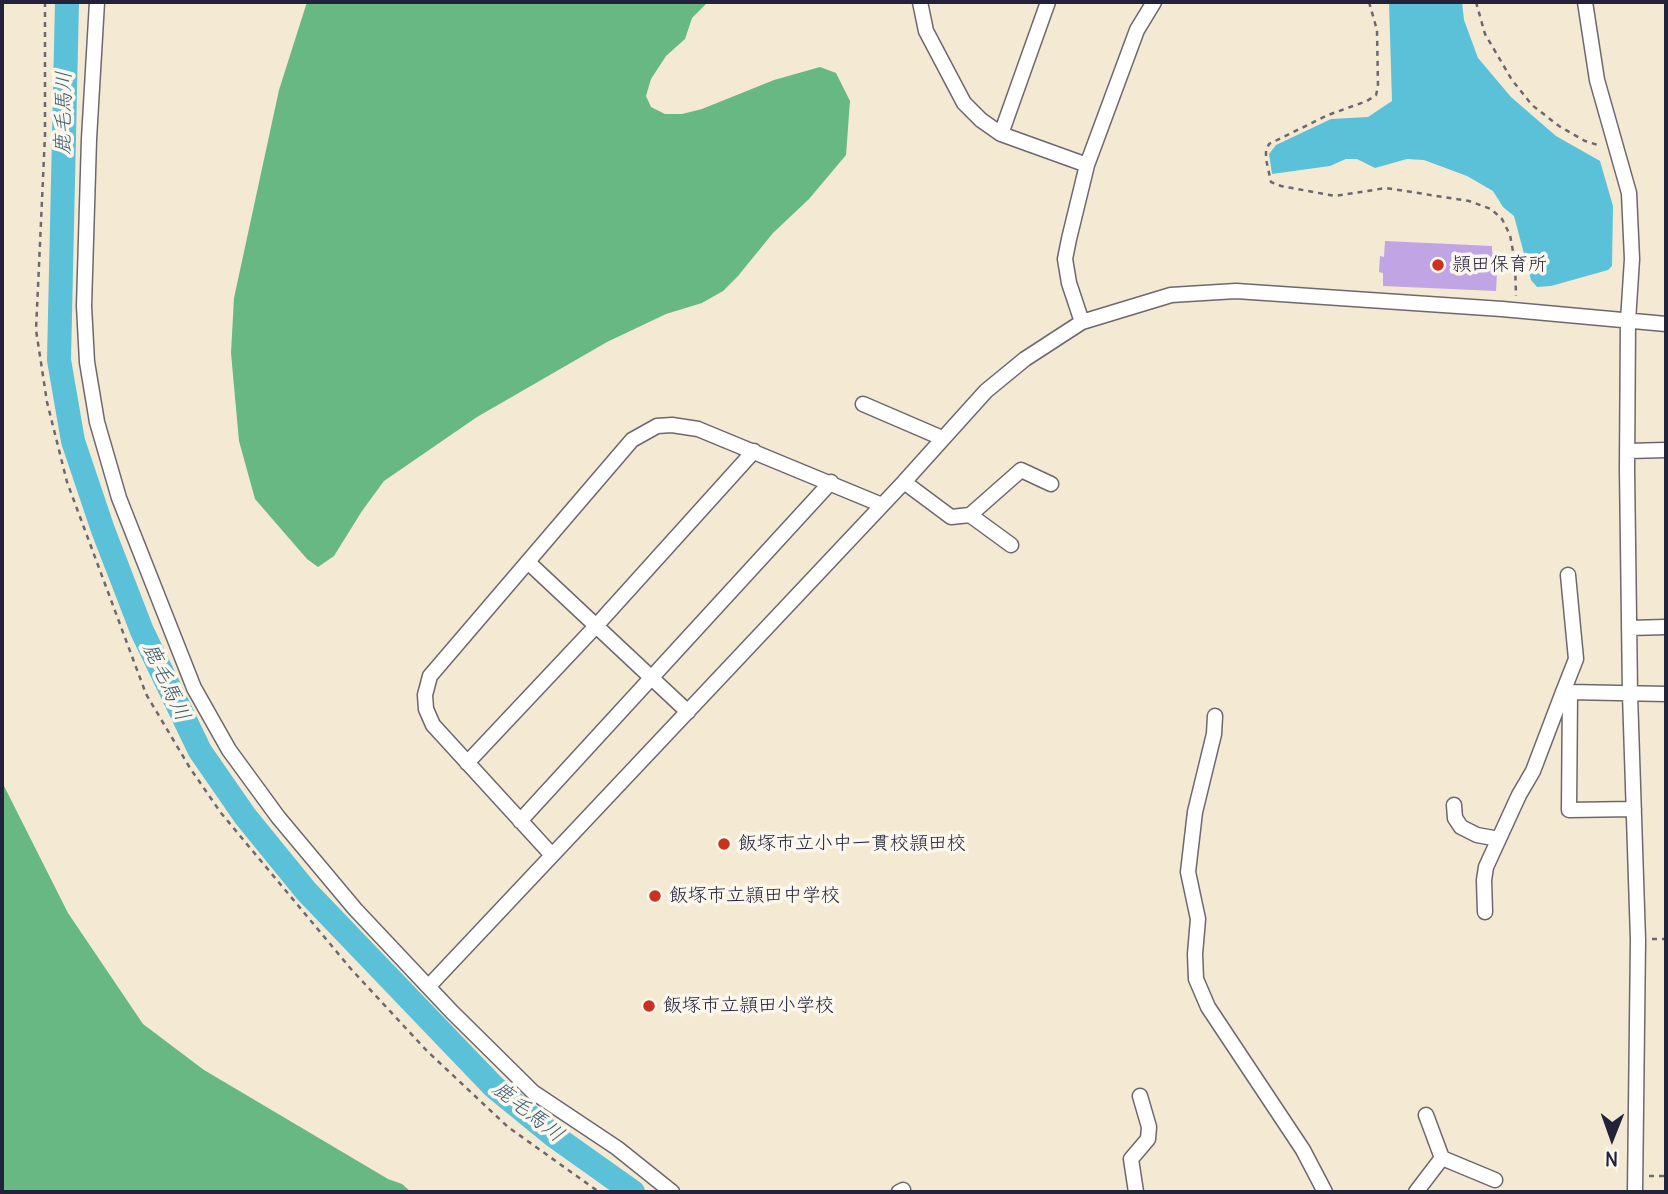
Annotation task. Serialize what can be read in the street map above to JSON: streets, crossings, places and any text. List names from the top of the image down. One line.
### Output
{"water":["鹿毛馬川"],"places":["頴田保育所","飯塚市立小中一貫校頴田校","飯塚市立頴田中学校","飯塚市立頴田小学校"],"north":"bottom"}
